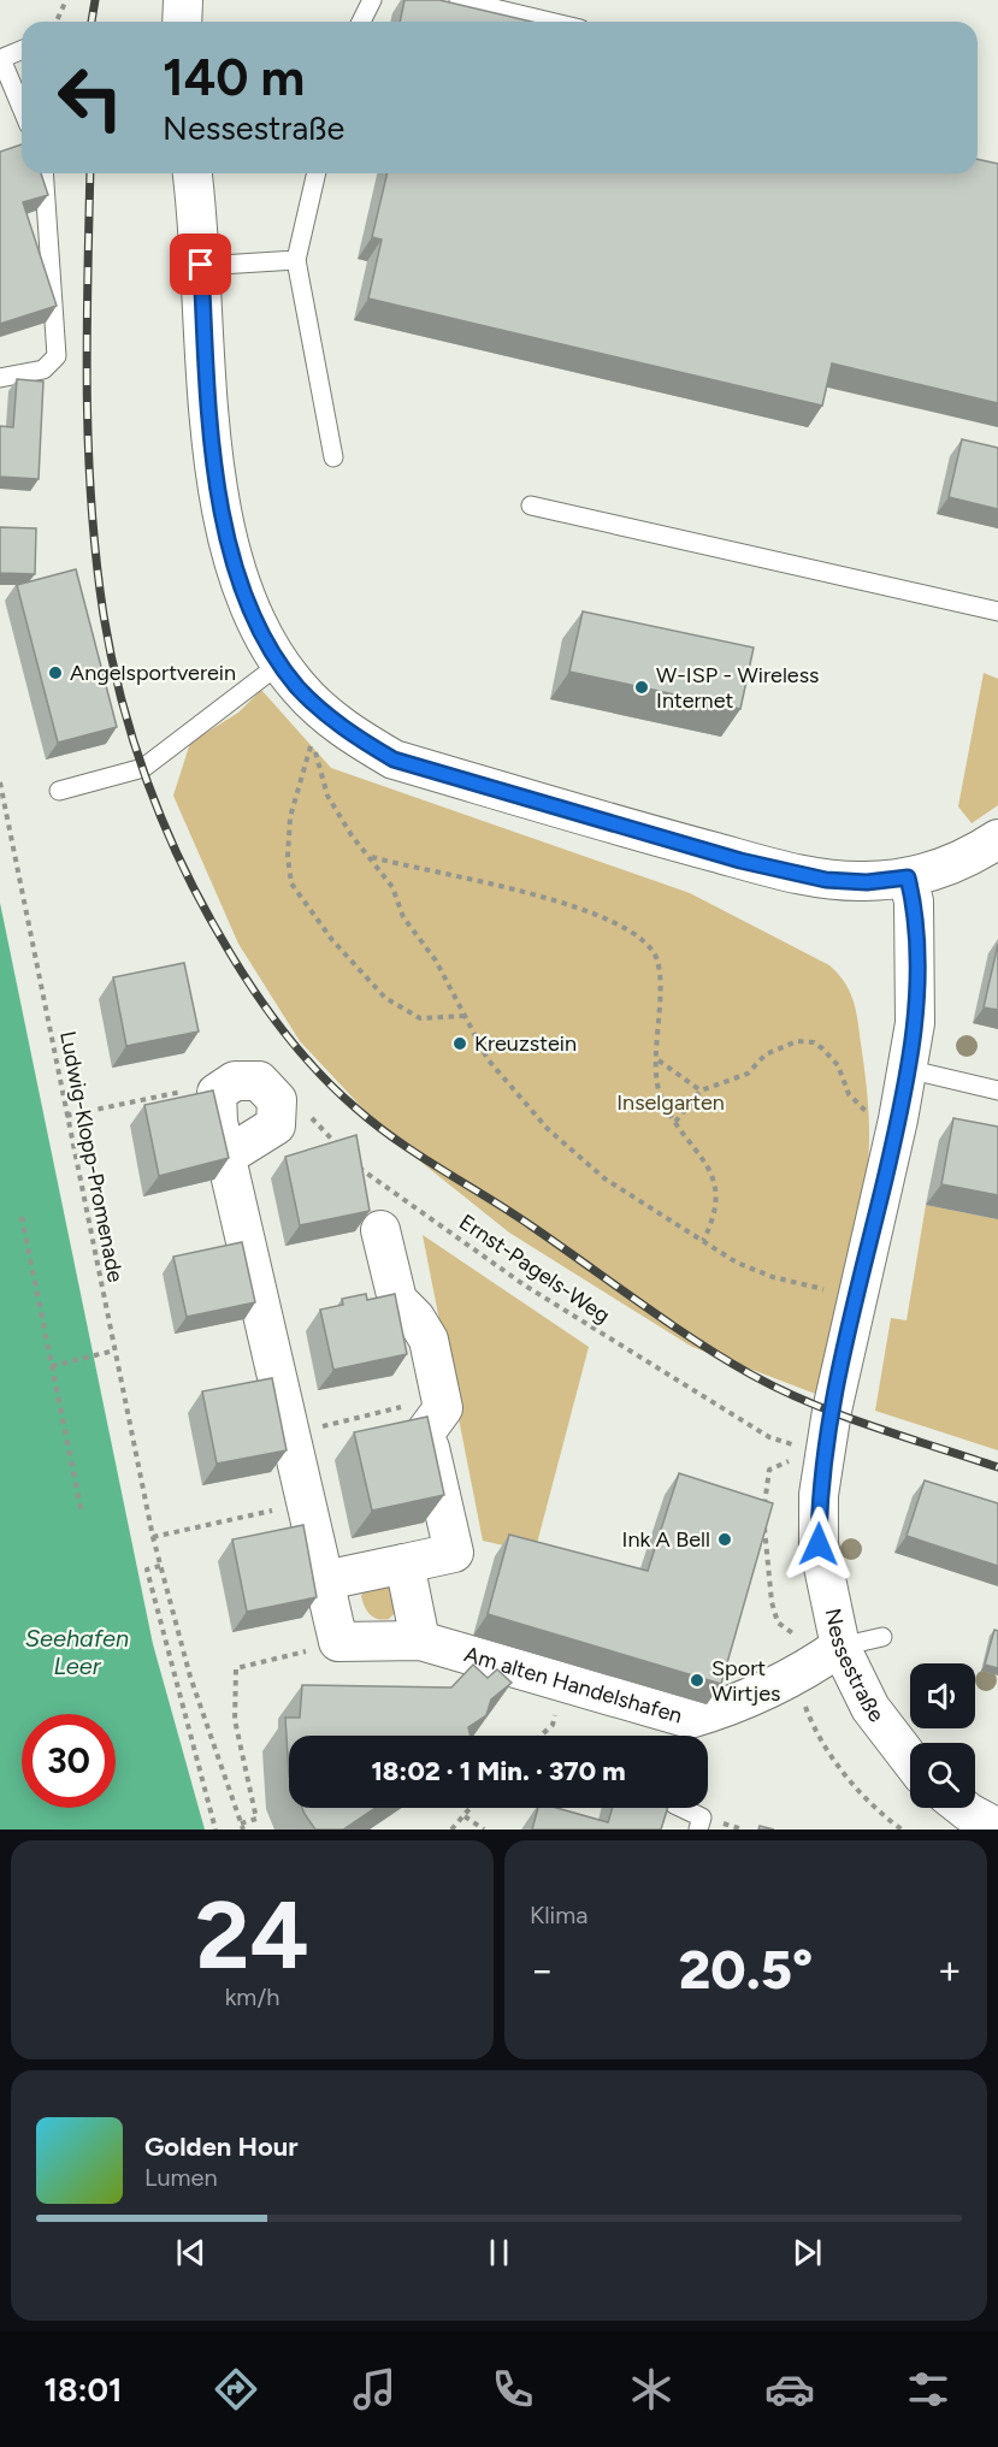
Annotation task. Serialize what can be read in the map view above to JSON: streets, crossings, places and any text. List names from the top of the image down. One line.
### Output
{"streets":{"street":["Nessestraße","Am alten Handelshafen"],"path":["Ludwig-Klopp-Promenade","Ernst-Pagels-Weg"]},"crossings":[["Ernst-Pagels-Weg","Nessestraße"],["Nessestraße","Am alten Handelshafen"]],"water":["Seehafen Leer"],"parks":["Inselgarten"],"places":["Angelsportverein","W-ISP - Wireless Internet","Kreuzstein","Ink A Bell","Sport Wirtjes"],"page":{"turn":["140 m","Nessestraße"],"limit":"30","trip":"18:02 · 1 Min. · 370 m","tile":[["24","km/h"],"Klima"],"heat":["−","20.5°","+"],"song":["Golden Hour","Lumen"],"tabs":"18:01"}}
